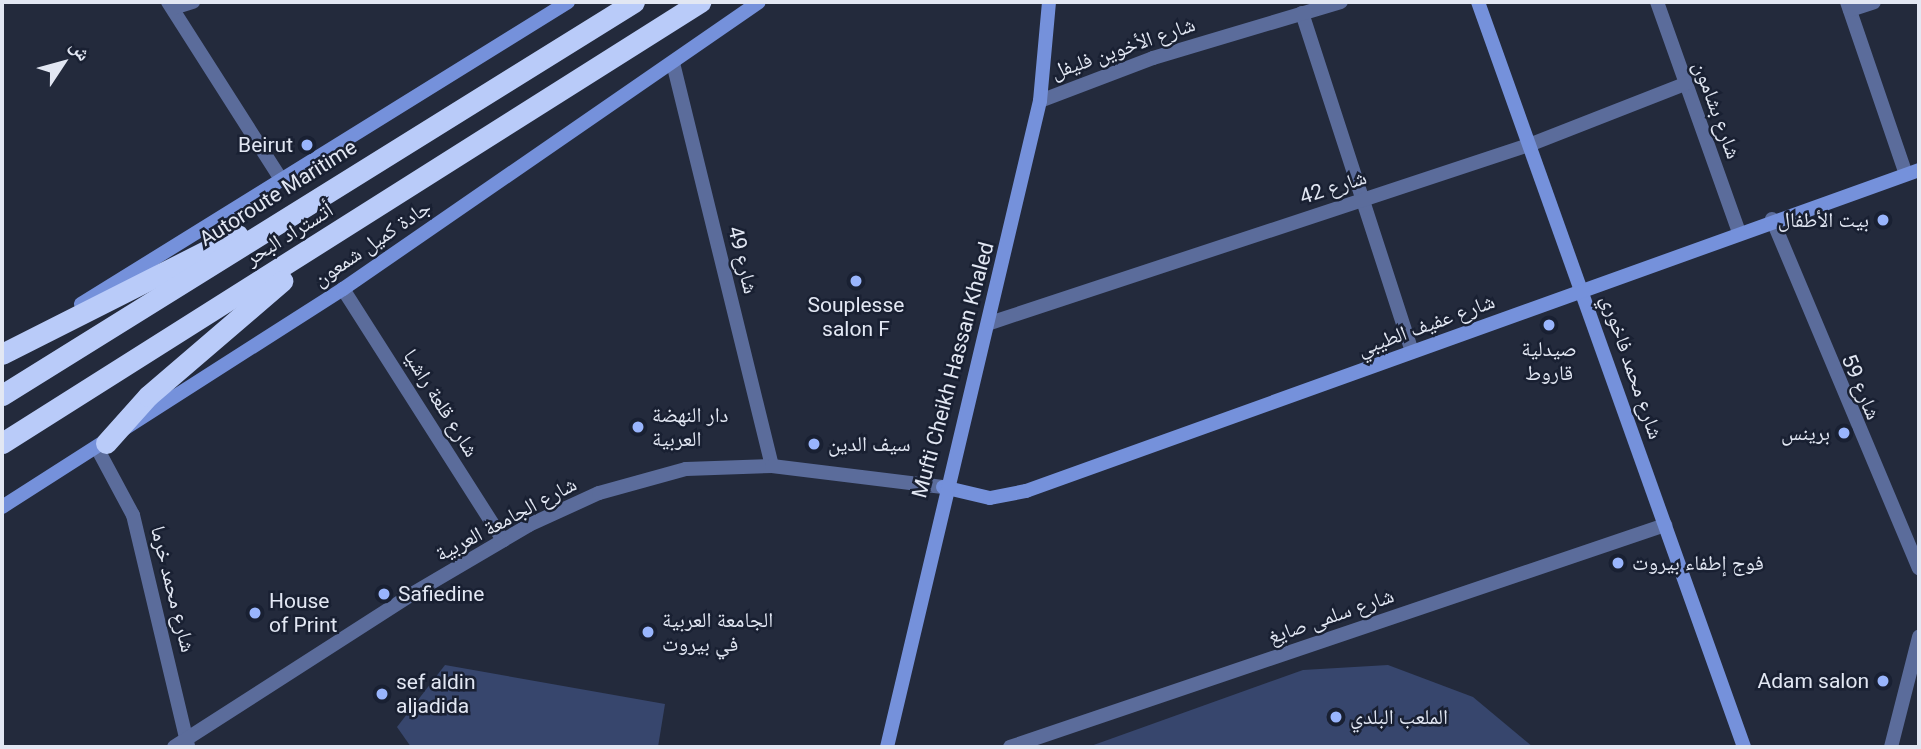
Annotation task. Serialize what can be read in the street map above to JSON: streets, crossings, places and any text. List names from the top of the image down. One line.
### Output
{"streets":{"highway":["Autoroute Maritime","أتستراد البحر"],"main road":["جادة كميل شمعون","شارع عفيف الطيبي","شارع محمد فاخوري","Mufti Cheikh Hassan Khaled"],"street":["شارع الأخوين فليفل","شارع بشامون","شارع 42","شارع 49","شارع 59","شارع قلعة راشيا","شارع الجامعة العربية","شارع محمد خرما","شارع سلمى صايغ"]},"crossings":[["شارع الأخوين فليفل","Mufti Cheikh Hassan Khaled"],["شارع بشامون","شارع 42"],["شارع بشامون","شارع عفيف الطيبي"],["شارع 42","شارع محمد فاخوري"],["شارع 42","Mufti Cheikh Hassan Khaled"],["جادة كميل شمعون","شارع 49"],["جادة كميل شمعون","شارع قلعة راشيا"],["جادة كميل شمعون","شارع محمد خرما"],["شارع 49","شارع الجامعة العربية"],["شارع عفيف الطيبي","شارع محمد فاخوري"],["شارع عفيف الطيبي","Mufti Cheikh Hassan Khaled"],["شارع عفيف الطيبي","شارع 59"],["شارع عفيف الطيبي","شارع الجامعة العربية"],["شارع محمد فاخوري","شارع سلمى صايغ"],["Mufti Cheikh Hassan Khaled","شارع الجامعة العربية"],["شارع قلعة راشيا","شارع الجامعة العربية"],["شارع الجامعة العربية","شارع محمد خرما"]],"places":["Beirut","بيت الأطفال","Souplesse salon F","صيدلية قاروط","دار النهضة العربية","برينس","سيف الدين","فوج إطفاء بيروت","Safiedine","House of Print","الجامعة العربية في بيروت","Adam salon","sef aldin aljadida","الملعب البلدي"],"north":"top right"}
